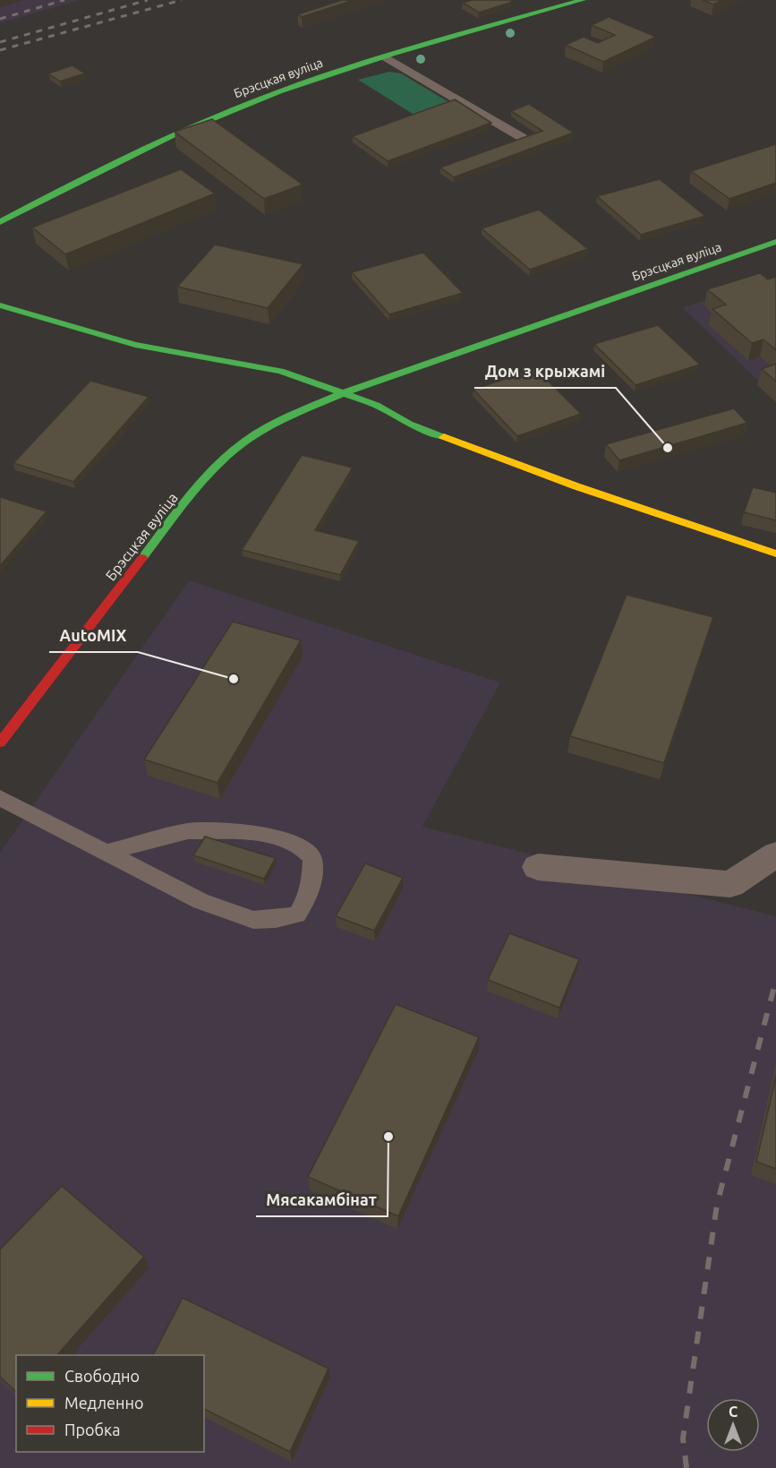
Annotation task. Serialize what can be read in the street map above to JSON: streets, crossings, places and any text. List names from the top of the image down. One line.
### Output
{"streets":{"street":["Брэсцкая вуліца"]},"places":["Дом з крыжамі","AutoMIX","Мясакамбінат"],"legend":["Свободно","Медленно","Пробка"],"north":"top"}
